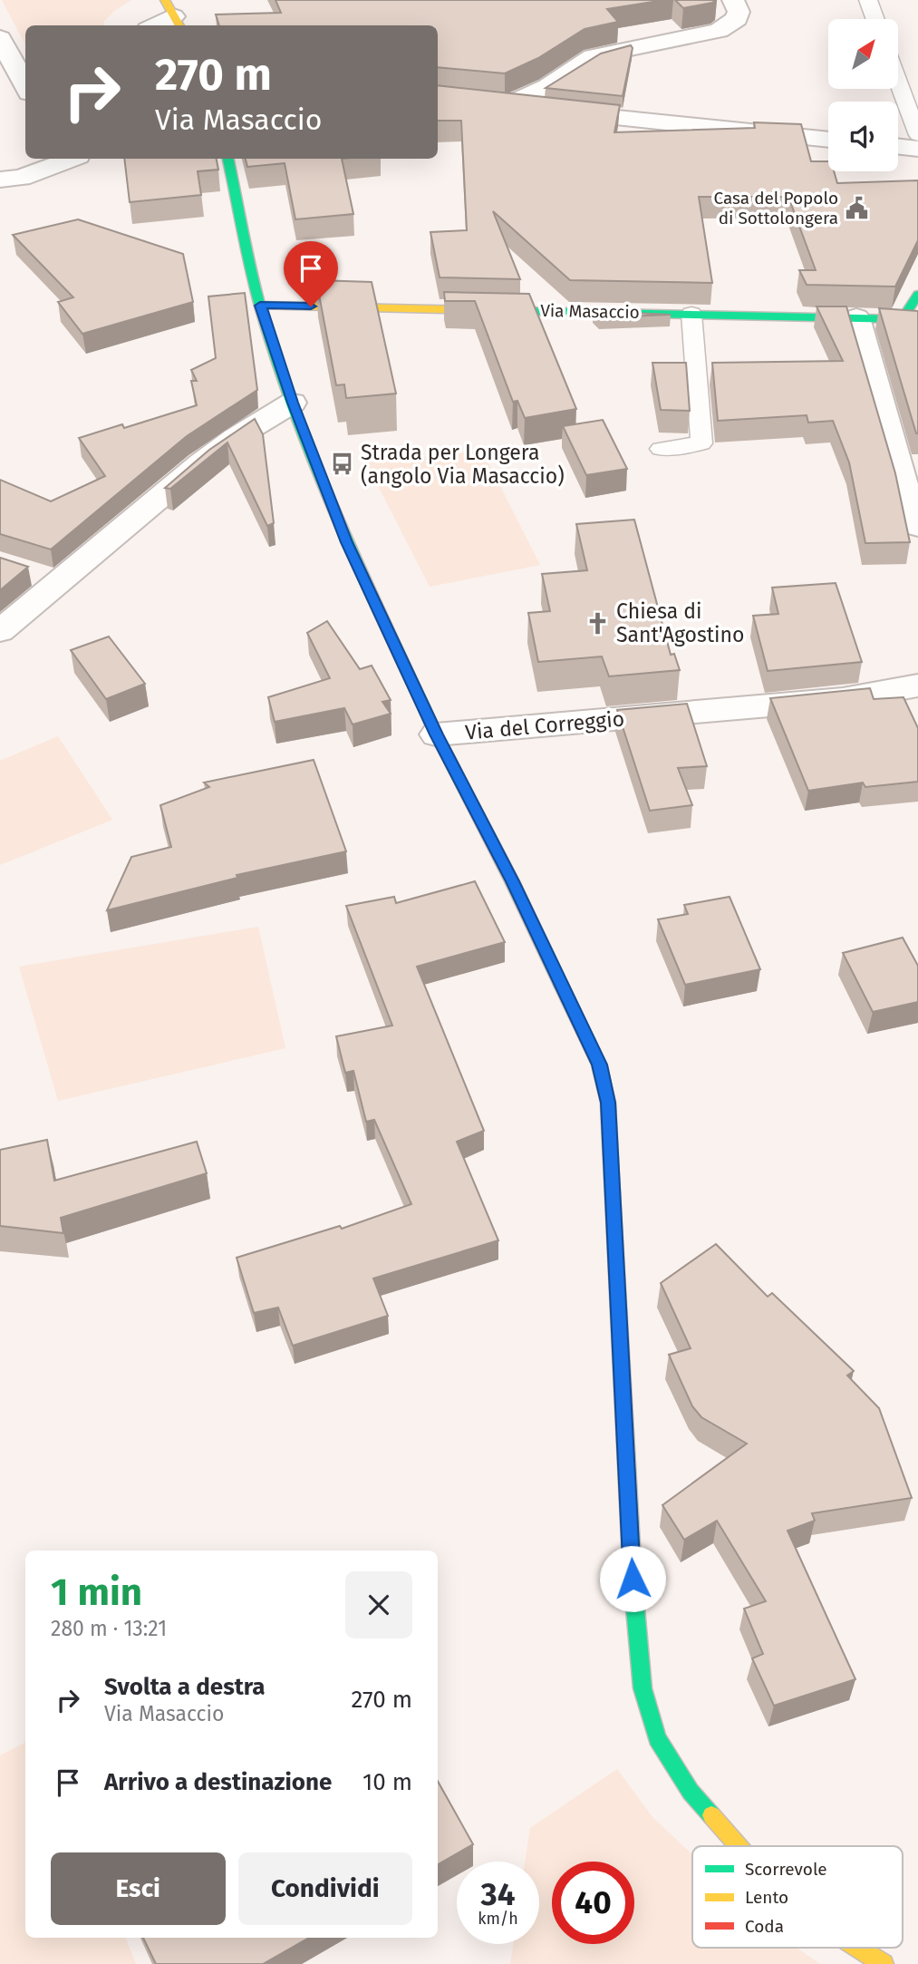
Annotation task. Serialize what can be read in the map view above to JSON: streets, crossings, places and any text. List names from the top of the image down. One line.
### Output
{"streets":{"street":["Via Masaccio","Via del Correggio"]},"places":{"public building":["Casa del Popolo di Sottolongera"],"bus stop":["Strada per Longera (angolo Via Masaccio)"],"church":["Chiesa di Sant'Agostino"]},"legend":["Scorrevole","Lento","Coda"],"north":"top right","page":{"turn":["270 m","Via Masaccio"],"heading":["1 min","280 m · 13:21"],"list":[{"name":"Svolta a destra","note":"Via Masaccio","value":"270 m"},{"name":"Arrivo a destinazione","value":"10 m"}],"buttons":["Esci","Condividi"],"speed":"34 km/h","limit":"40"}}
